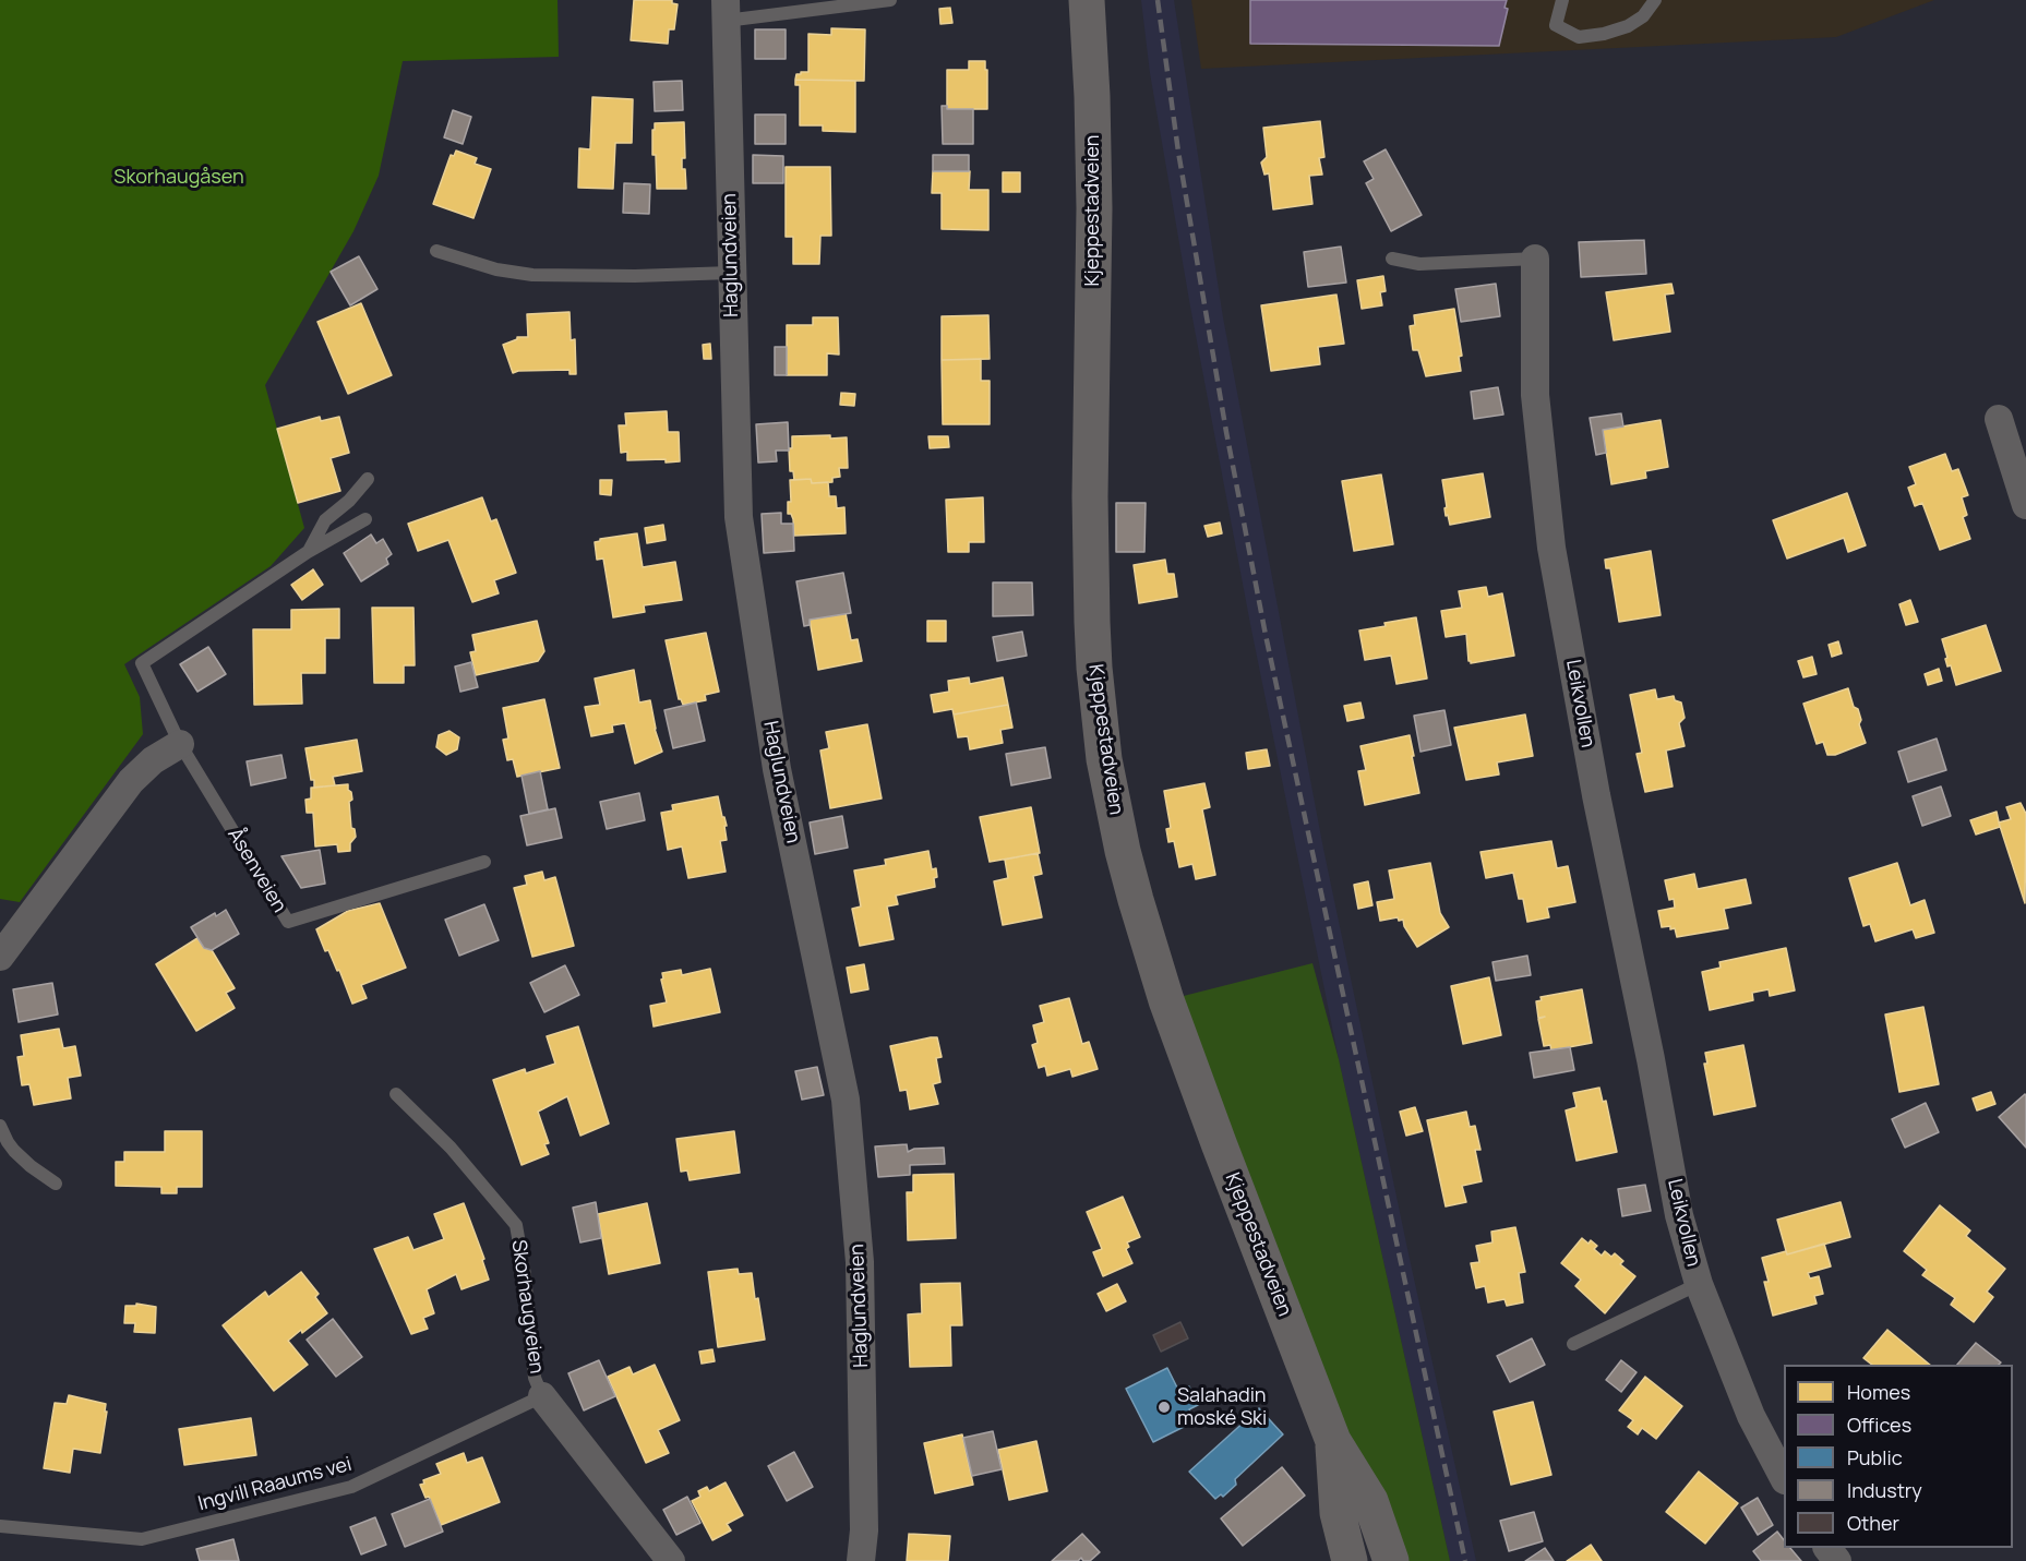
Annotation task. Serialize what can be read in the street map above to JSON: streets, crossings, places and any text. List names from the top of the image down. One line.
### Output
{"streets":{"main road":["Kjeppestadveien"],"street":["Haglundveien","Leikvollen","Skorhaugveien"],"lane":["Åsenveien","Ingvill Raaums vei"]},"crossings":[["Skorhaugveien","Ingvill Raaums vei"]],"parks":["Skorhaugåsen"],"places":["Salahadin moské Ski"],"legend":["Homes","Offices","Public","Industry","Other"]}
